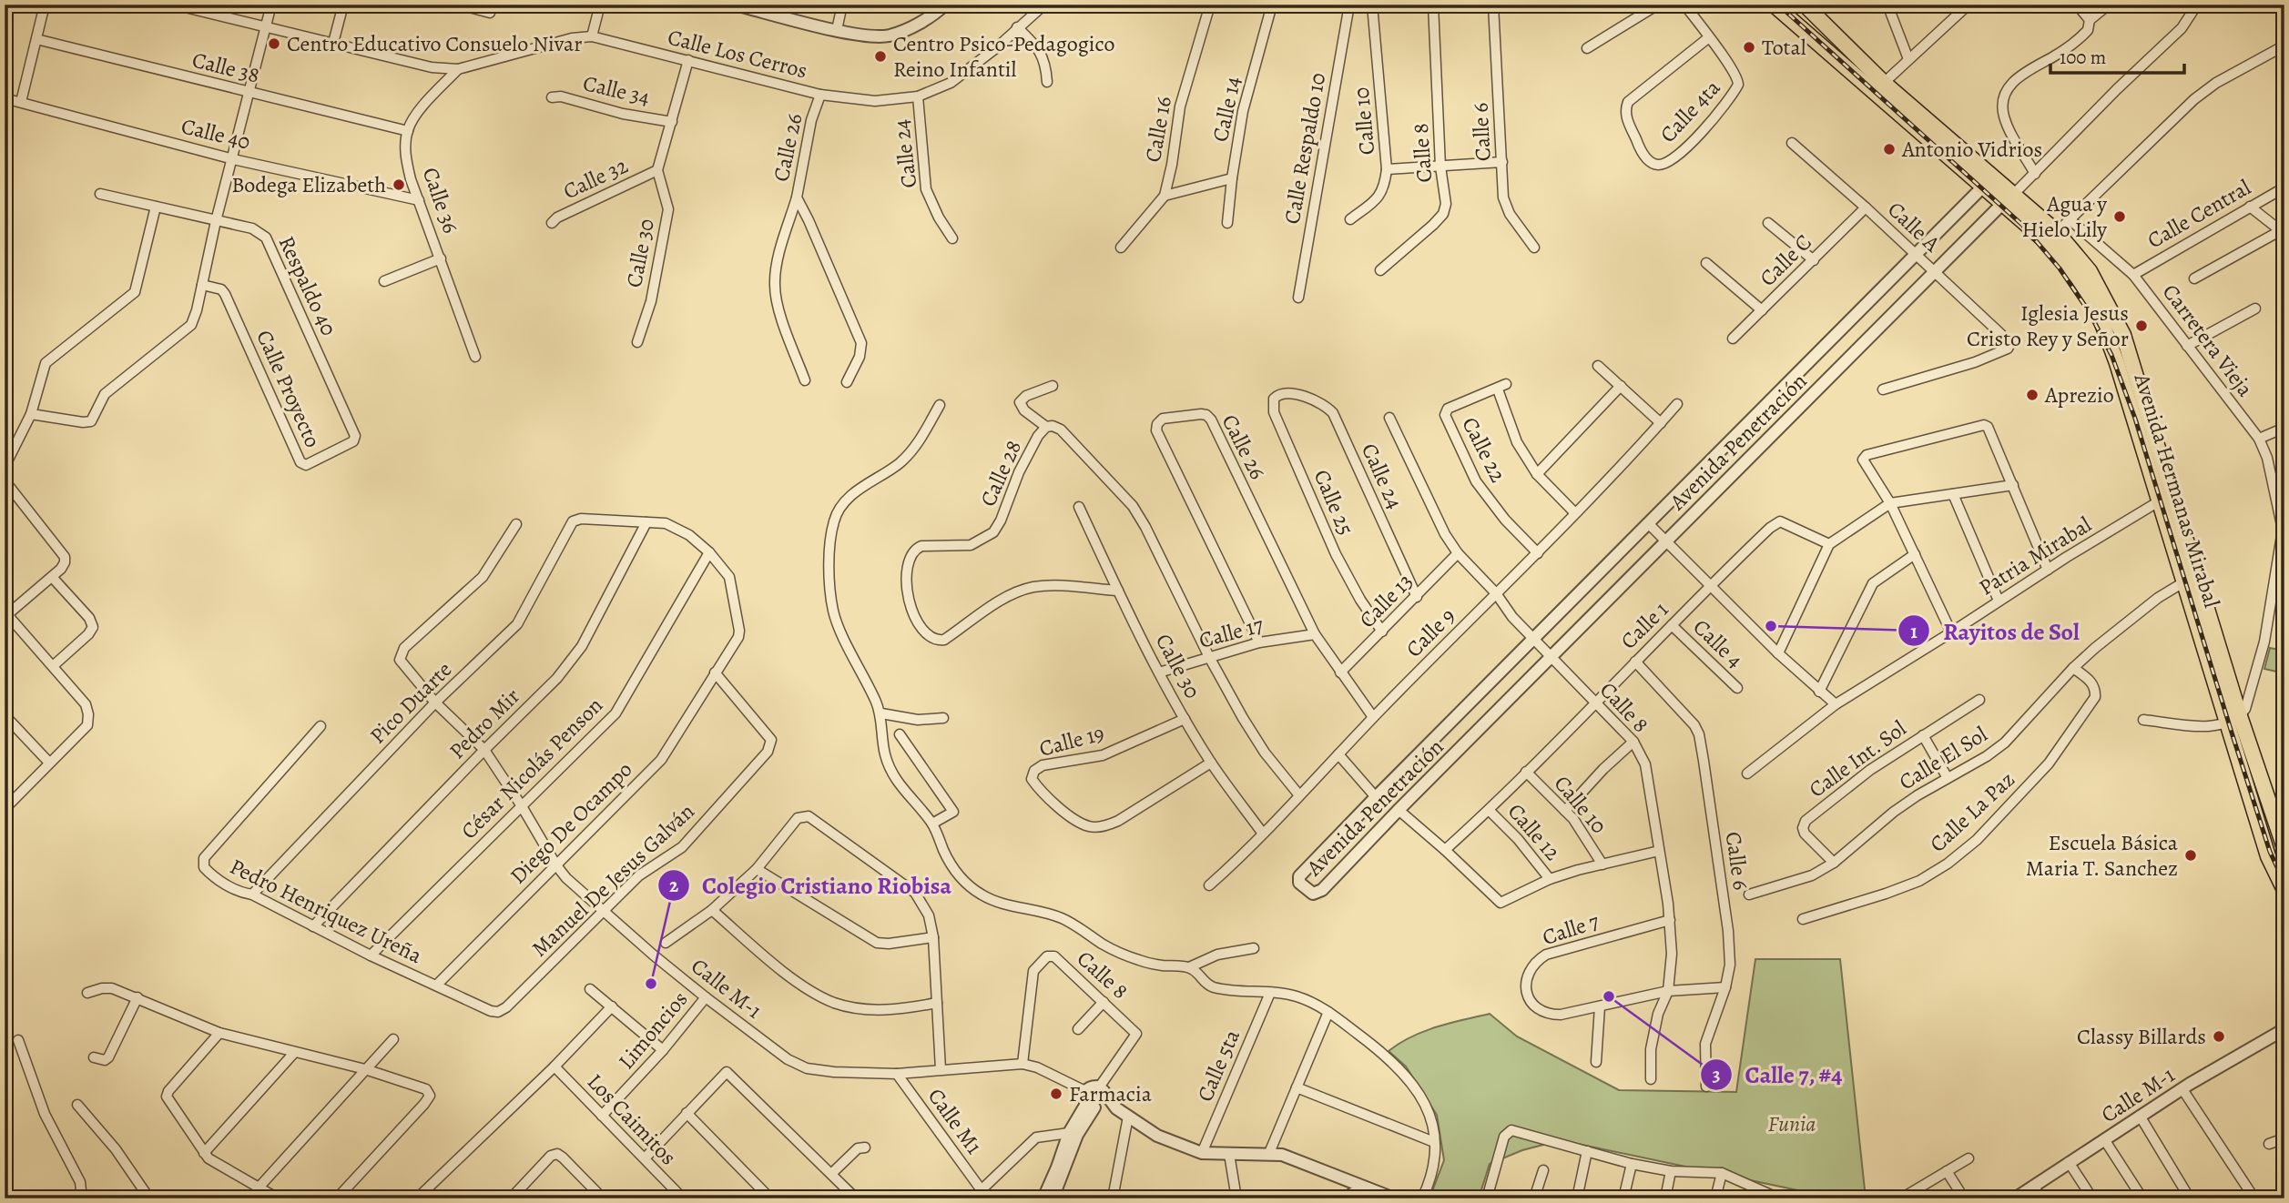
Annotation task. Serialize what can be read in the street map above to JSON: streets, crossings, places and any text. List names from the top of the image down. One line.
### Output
{"streets":{"main road":["Avenida Hermanas Mirabal"],"street":["Calle Los Cerros","Calle 38","Calle 34","Calle 14","Calle 4ta","Calle 10","Calle 16","Calle 6","Calle 40","Calle 26","Calle Respaldo 10","Calle 8","Calle 24","Calle 32","Calle 36","Calle Central","Calle A","Calle 30","Calle C","Respaldo 40","Carretera Vieja","Calle Proyecto","Avenida Penetración","Calle 22","Calle 28","Calle 25","Patria Mirabal","Calle 13","Calle 1","Calle 17","Calle 9","Calle 4","Pico Duarte","Pedro Mir","Calle 19","Calle El Sol","Calle Int. Sol","César Nicolás Penson","Calle La Paz","Diego De Ocampo","Calle 12","Manuel De Jesus Galván","Pedro Henriquez Ureña","Calle 7","Calle M-1","Limoncios","Calle 5ta","Los Caimitos","Calle M1"]},"crossings":[["Calle Los Cerros","Calle 26"],["Calle Los Cerros","Calle 24"],["Calle 38","Calle 36"],["Calle 10","Calle 1"],["Calle 6","Calle 1"],["Calle 6","Calle 7"],["Calle 40","Calle 36"],["Calle 26","Calle 13"],["Calle 26","Calle 17"],["Calle 26","Calle 9"],["Calle 8","Avenida Penetración"],["Calle 8","Calle 13"],["Calle 8","Calle 1"],["Calle 8","Calle 9"],["Calle 8","Calle 7"],["Calle 8","Calle M-1"],["Calle 24","Calle 25"],["Calle 24","Calle 13"],["Calle 32","Calle 30"],["Calle Central","Carretera Vieja"],["Calle A","Calle C"],["Calle A","Avenida Penetración"],["Calle 30","Calle 28"],["Calle 30","Calle 17"],["Calle 30","Calle 9"],["Calle 30","Calle 19"],["Respaldo 40","Calle Proyecto"],["Carretera Vieja","Avenida Hermanas Mirabal"],["Avenida Penetración","Avenida Hermanas Mirabal"],["Calle 22","Calle 9"],["Calle 28","Calle 17"],["Calle 28","Calle 9"],["Avenida Hermanas Mirabal","Patria Mirabal"],["Avenida Hermanas Mirabal","Calle El Sol"],["Calle 25","Calle 13"],["Calle 1","Calle 4"],["Calle 1","Calle 12"],["Pico Duarte","Diego De Ocampo"],["Pico Duarte","Pedro Henriquez Ureña"],["Pico Duarte","Calle M-1"],["Pedro Mir","Diego De Ocampo"],["Pedro Mir","Pedro Henriquez Ureña"],["Pedro Mir","Calle M-1"],["Calle El Sol","Calle Int. Sol"],["Calle El Sol","Calle La Paz"],["César Nicolás Penson","Diego De Ocampo"],["César Nicolás Penson","Pedro Henriquez Ureña"],["César Nicolás Penson","Calle M-1"],["Diego De Ocampo","Manuel De Jesus Galván"],["Diego De Ocampo","Pedro Henriquez Ureña"],["Diego De Ocampo","Calle M-1"],["Manuel De Jesus Galván","Pedro Henriquez Ureña"],["Manuel De Jesus Galván","Calle M-1"],["Calle M-1","Limoncios"],["Calle M-1","Calle M1"],["Limoncios","Los Caimitos"]],"parks":["Funia"],"places":["Centro Educativo Consuelo Nivar","Total","Centro Psico-Pedagogico Reino Infantil","Antonio Vidrios","Bodega Elizabeth","Agua y Hielo Lily","Iglesia Jesus Cristo Rey y Señor","Aprezio","Rayitos de Sol","Escuela Básica Maria T. Sanchez","Colegio Cristiano Riobisa","Calle 7, #4","Classy Billards","Farmacia"],"scale_bar":"100 m"}
